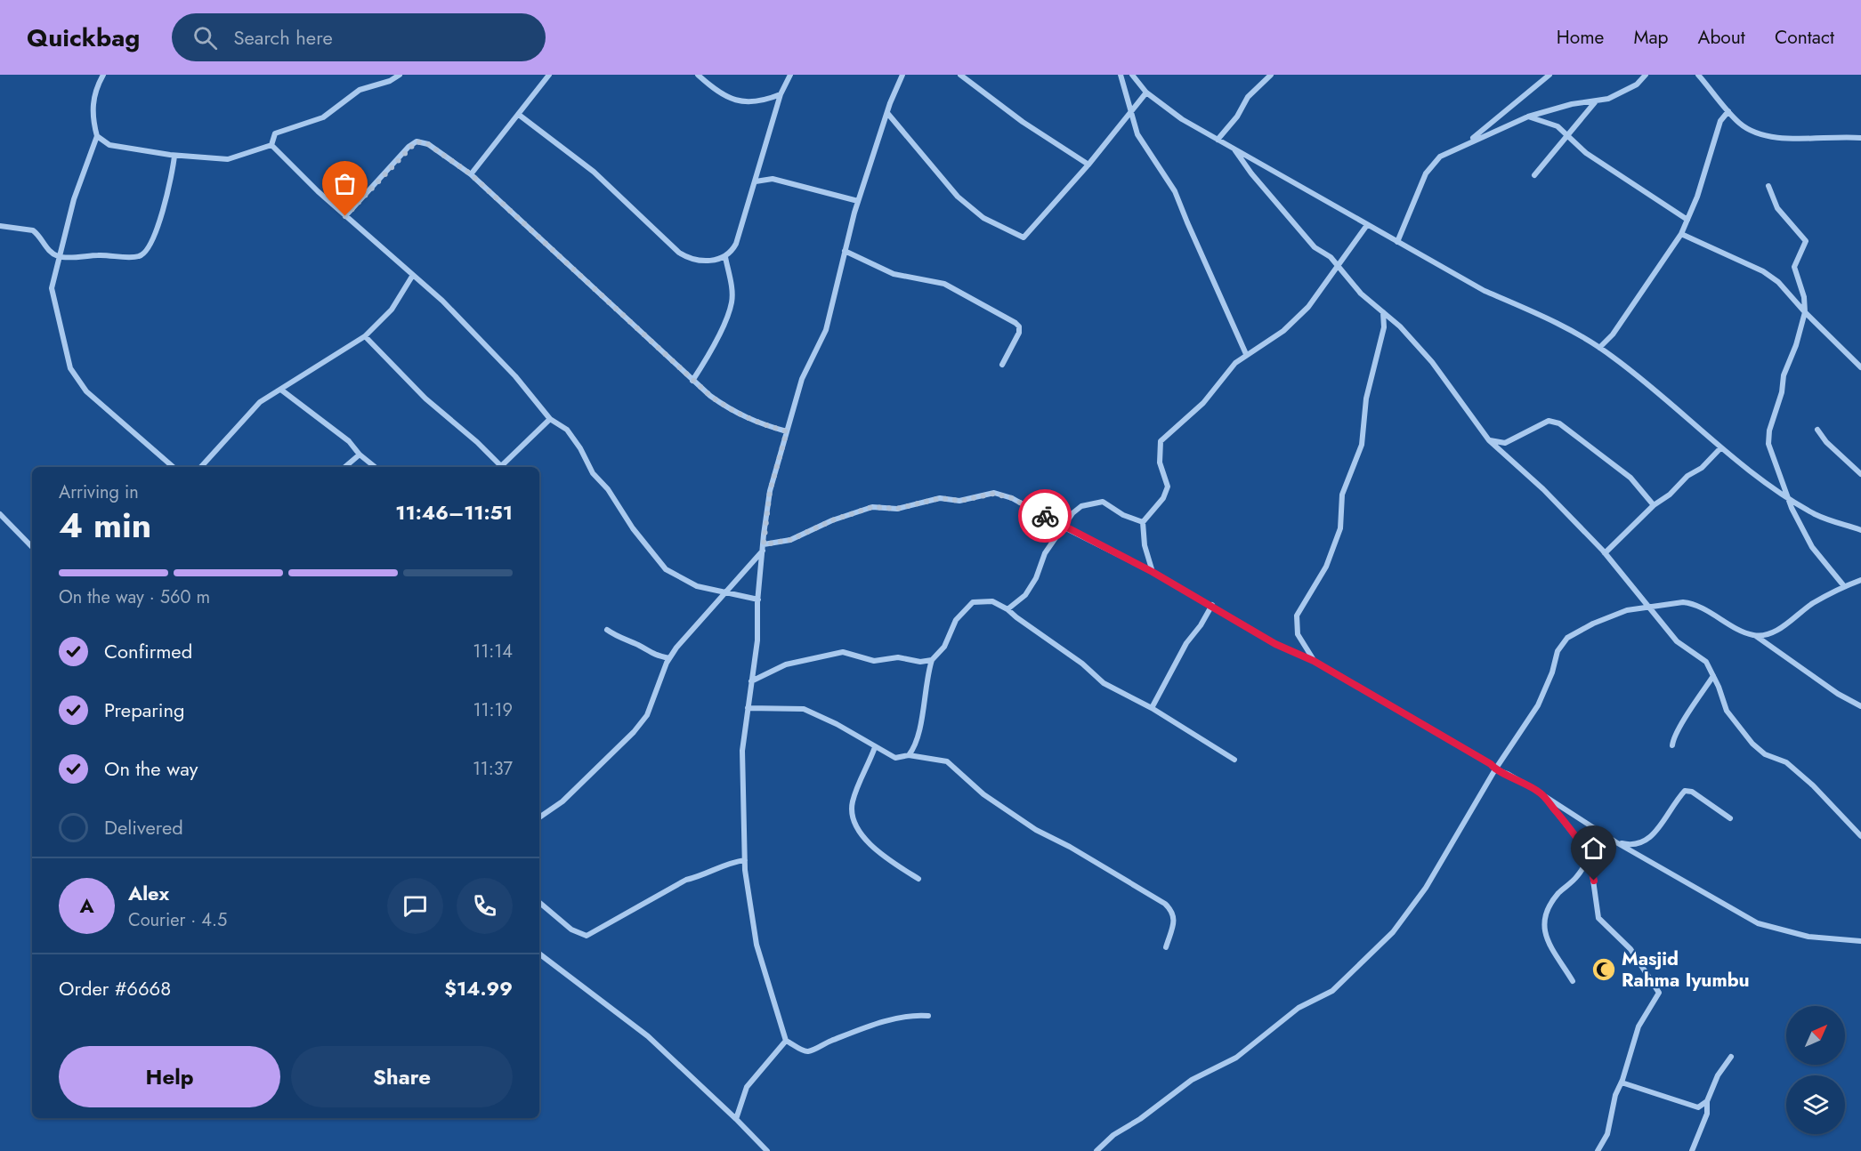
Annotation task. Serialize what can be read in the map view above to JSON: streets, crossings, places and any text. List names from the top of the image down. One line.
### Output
{"places":{"mosque":["Masjid Rahma Iyumbu"]},"north":"top right","page":{"header":"Quickbag","search":"Search here","nav":["Home","Map","About","Contact"],"heading":["4 min","Arriving in","11:46–11:51"],"panel":["Alex","Courier · 4.5","Order #6668","$14.99"],"bar":"On the way · 560 m","list":[["Confirmed","11:14"],["Preparing","11:19"],["On the way","11:37"],"Delivered"],"round":"A","buttons":["Help","Share"]}}
